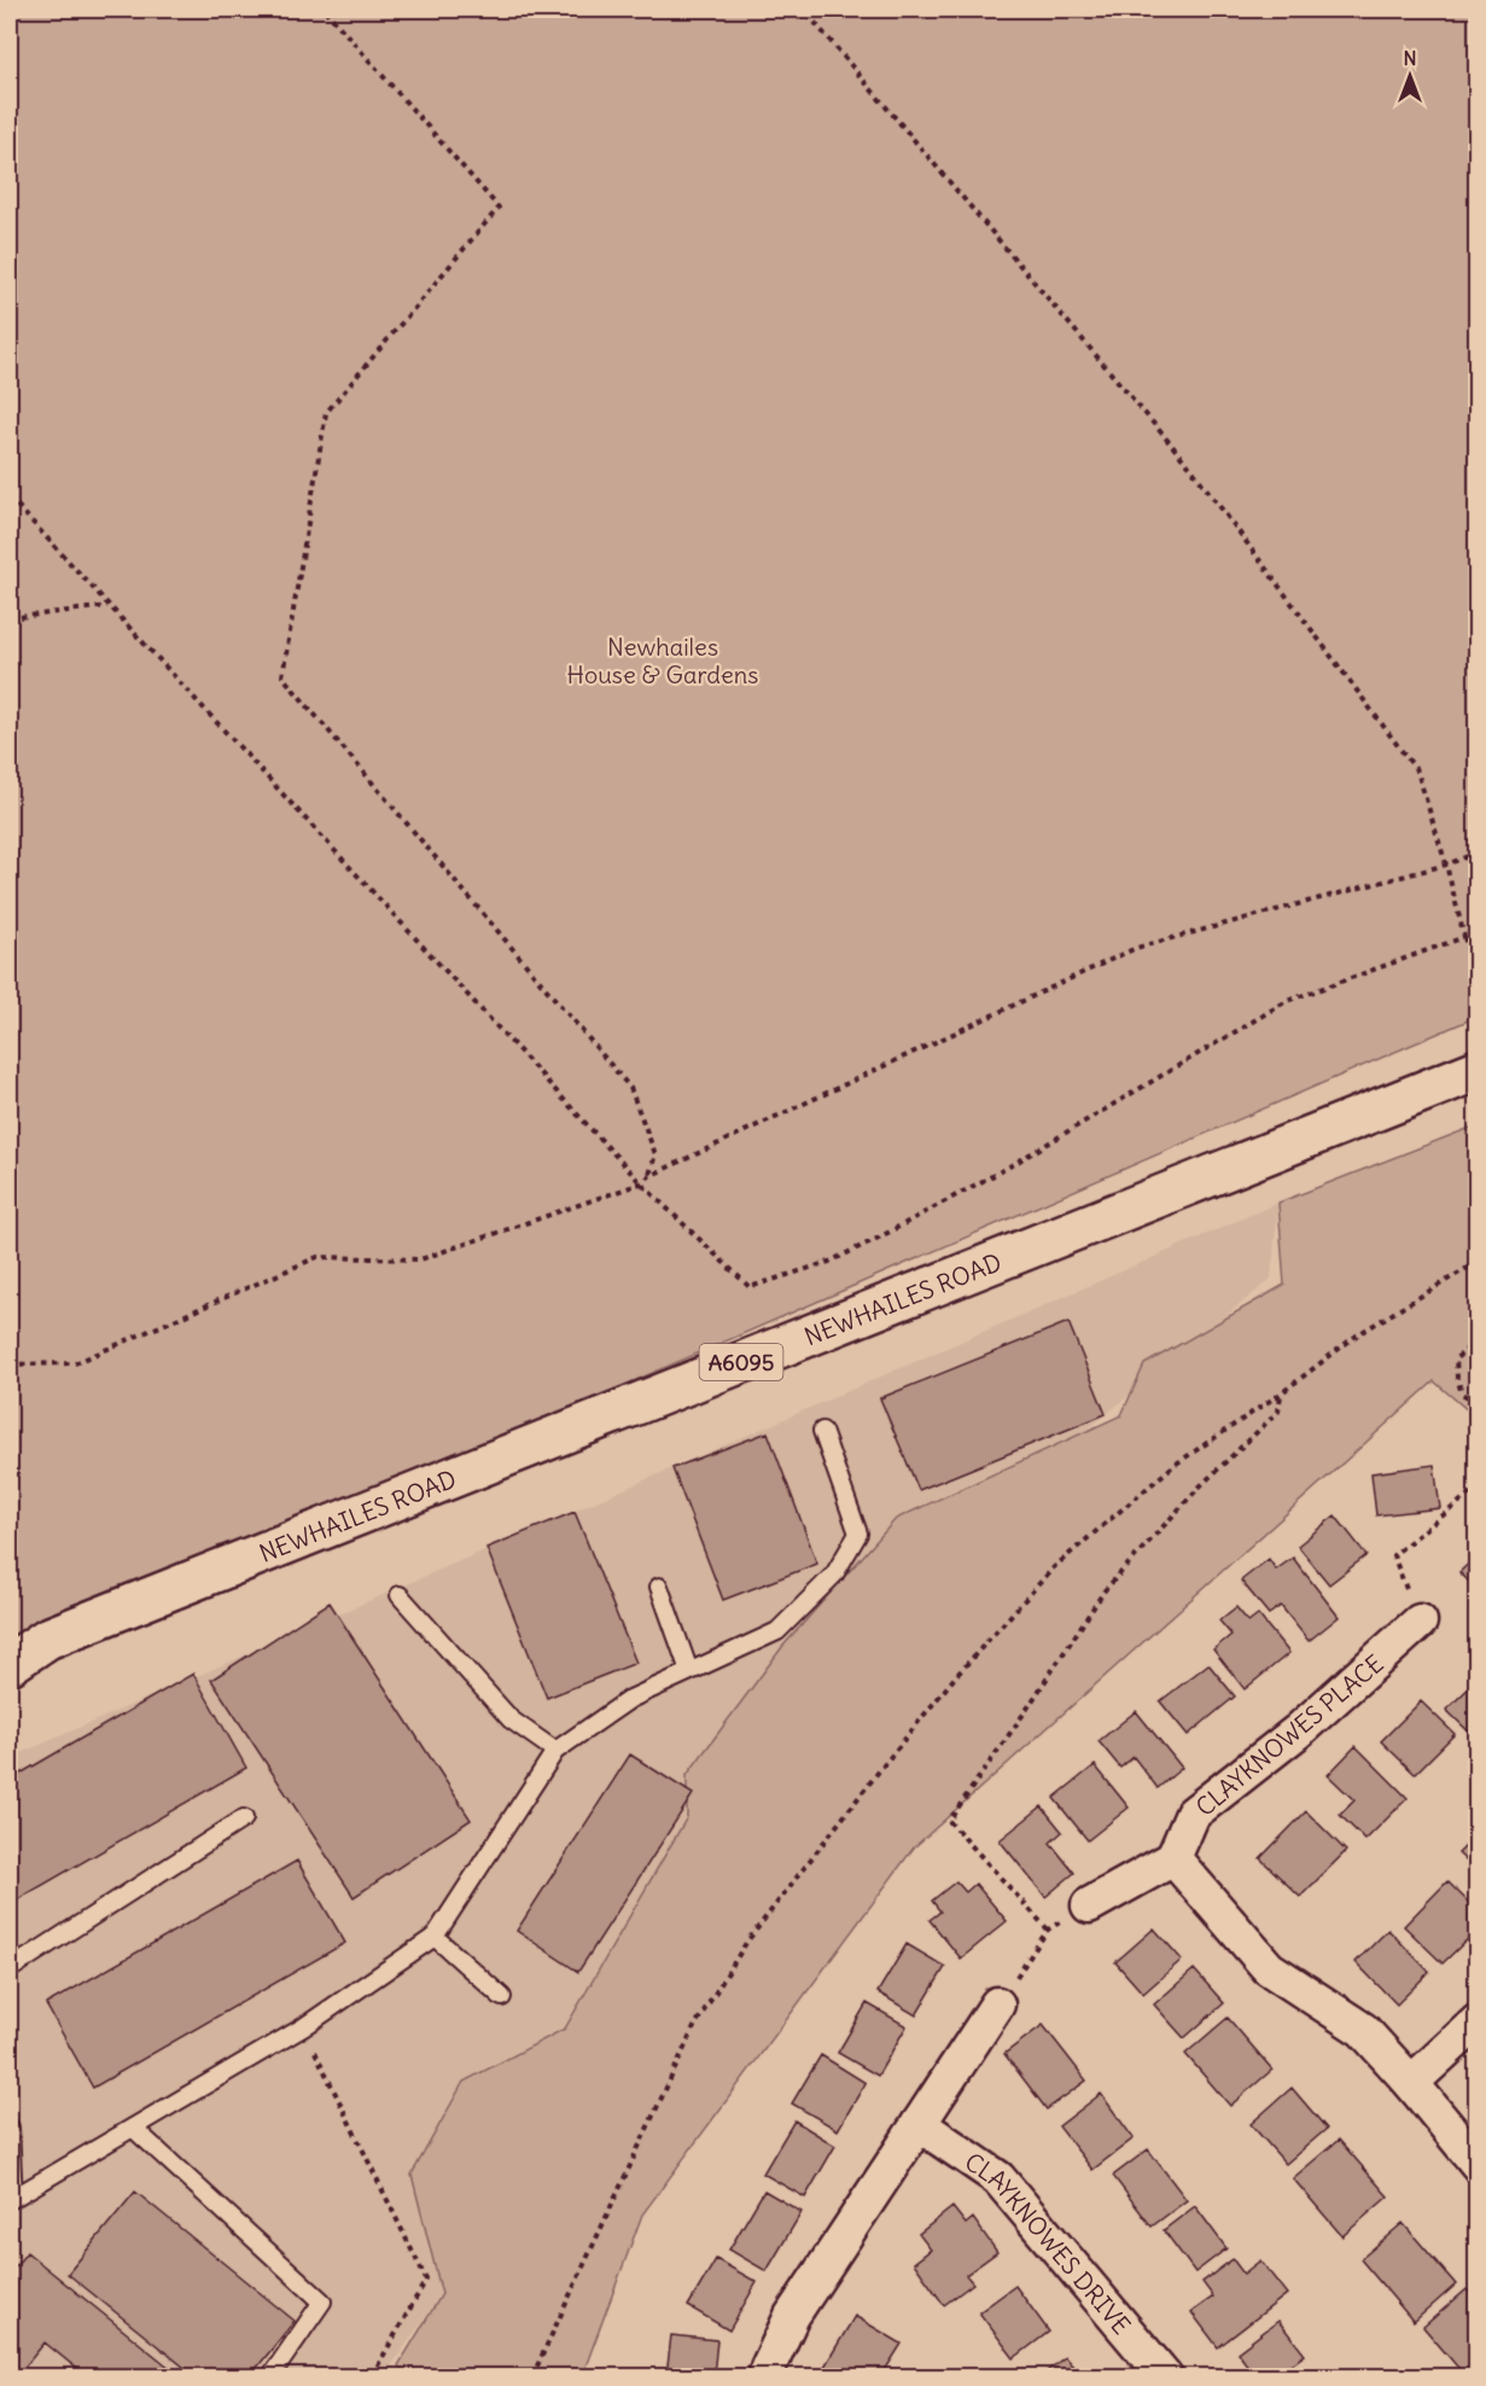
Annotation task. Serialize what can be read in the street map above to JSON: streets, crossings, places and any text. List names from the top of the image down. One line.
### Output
{"streets":{"main road":["NEWHAILES ROAD","A6095"],"street":["CLAYKNOWES PLACE","CLAYKNOWES DRIVE"]},"parks":["Newhailes House & Gardens"],"north":"top"}
